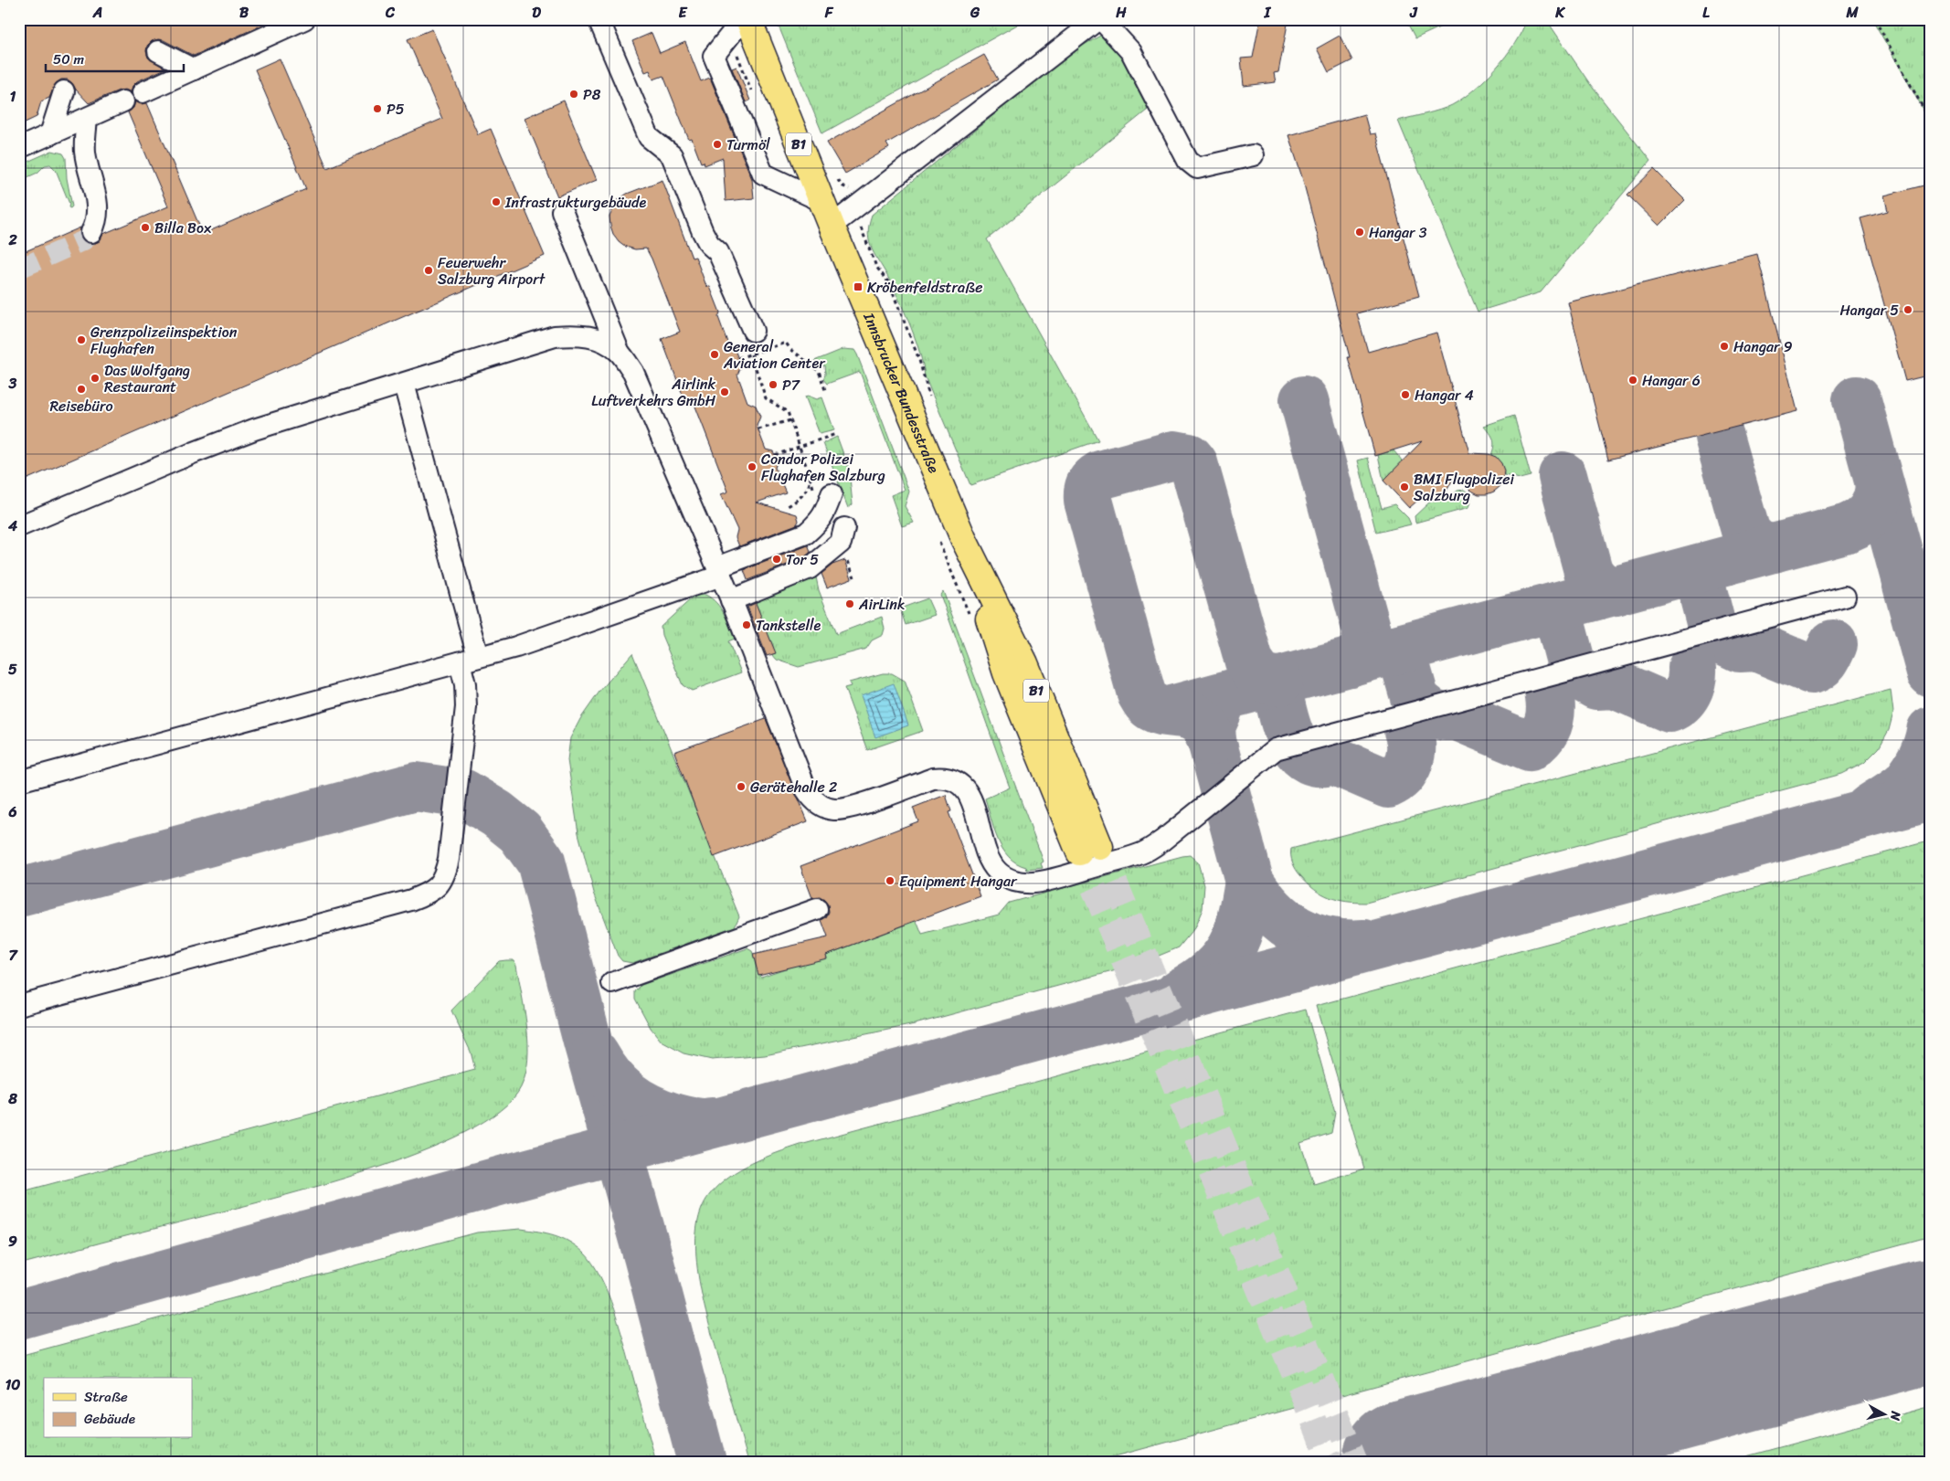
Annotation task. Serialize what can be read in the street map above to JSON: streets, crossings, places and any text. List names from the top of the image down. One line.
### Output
{"streets":{"main road":["B1","Innsbrucker Bundesstraße"]},"places":{"other":["P8","P5","Turmöl","Infrastrukturgebäude","Billa Box","Hangar 3","Feuerwehr Salzburg Airport","Hangar 5","Grenzpolizeiinspektion Flughafen","Hangar 9","General Aviation Center","Das Wolfgang Restaurant","Hangar 6","P7","Reisebüro","Airlink Luftverkehrs GmbH","Hangar 4","Condor Polizei Flughafen Salzburg","BMI Flugpolizei Salzburg","Tor 5","AirLink","Tankstelle","Gerätehalle 2","Equipment Hangar"],"transit":["Kröbenfeldstraße"]},"legend":["Straße","Gebäude"],"scale_bar":"50 m","north":"right","grid":{"columns":["A","B","C","D","E","F","G","H","I","J","K","L","M"],"rows":["1","2","3","4","5","6","7","8","9","10"]}}
